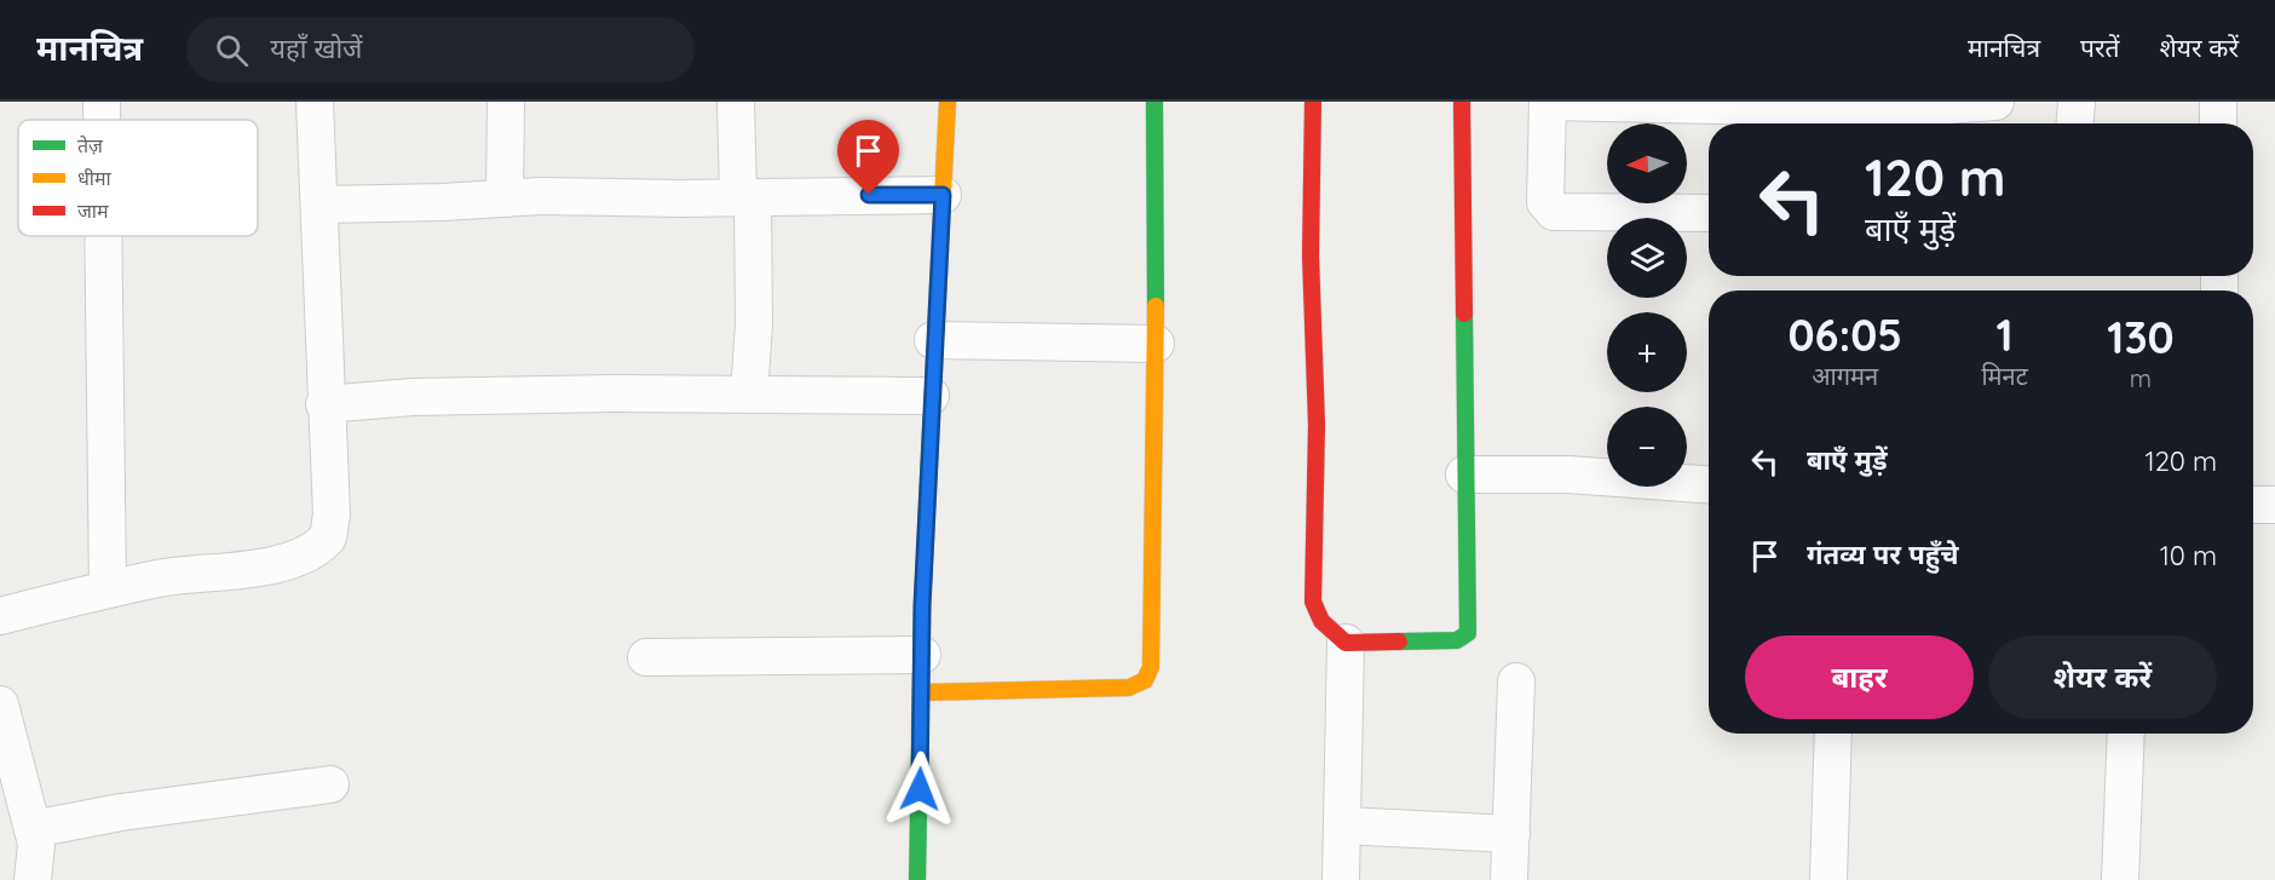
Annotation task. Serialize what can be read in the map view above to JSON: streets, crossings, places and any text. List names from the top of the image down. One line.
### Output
{"legend":["तेज़","धीमा","जाम"],"north":"left","page":{"header":"मानचित्र","search":"यहाँ खोजें","nav":["मानचित्र","परतें","शेयर करें"],"map_buttons":["+","−"],"turn":["120 m","बाएँ मुड़ें"],"eta":["06:05","आगमन","1","मिनट","130","m"],"list":[{"name":"बाएँ मुड़ें","value":"120 m"},{"name":"गंतव्य पर पहुँचे","value":"10 m"}],"buttons":["बाहर","शेयर करें"]}}
